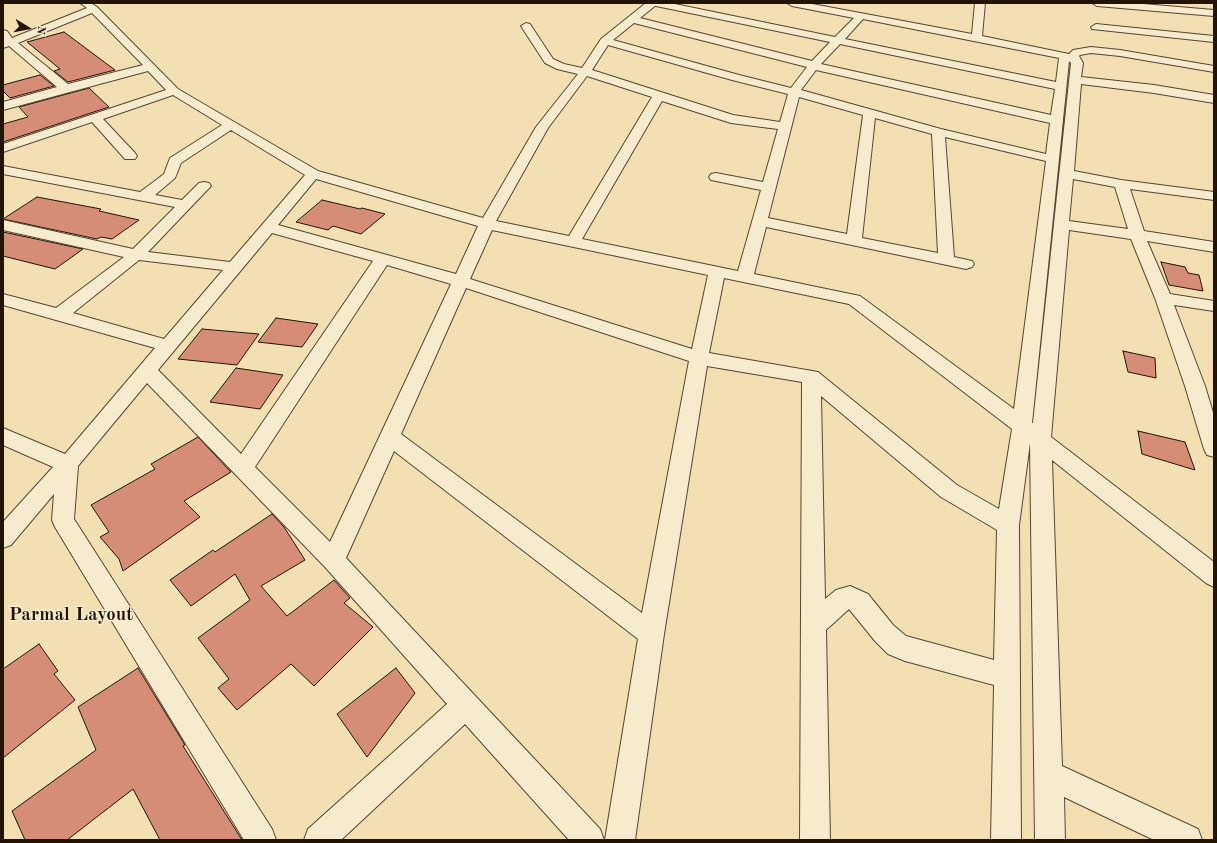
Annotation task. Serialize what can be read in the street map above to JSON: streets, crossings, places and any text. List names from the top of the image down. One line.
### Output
{"districts":["Parmal Layout"],"north":"right"}
